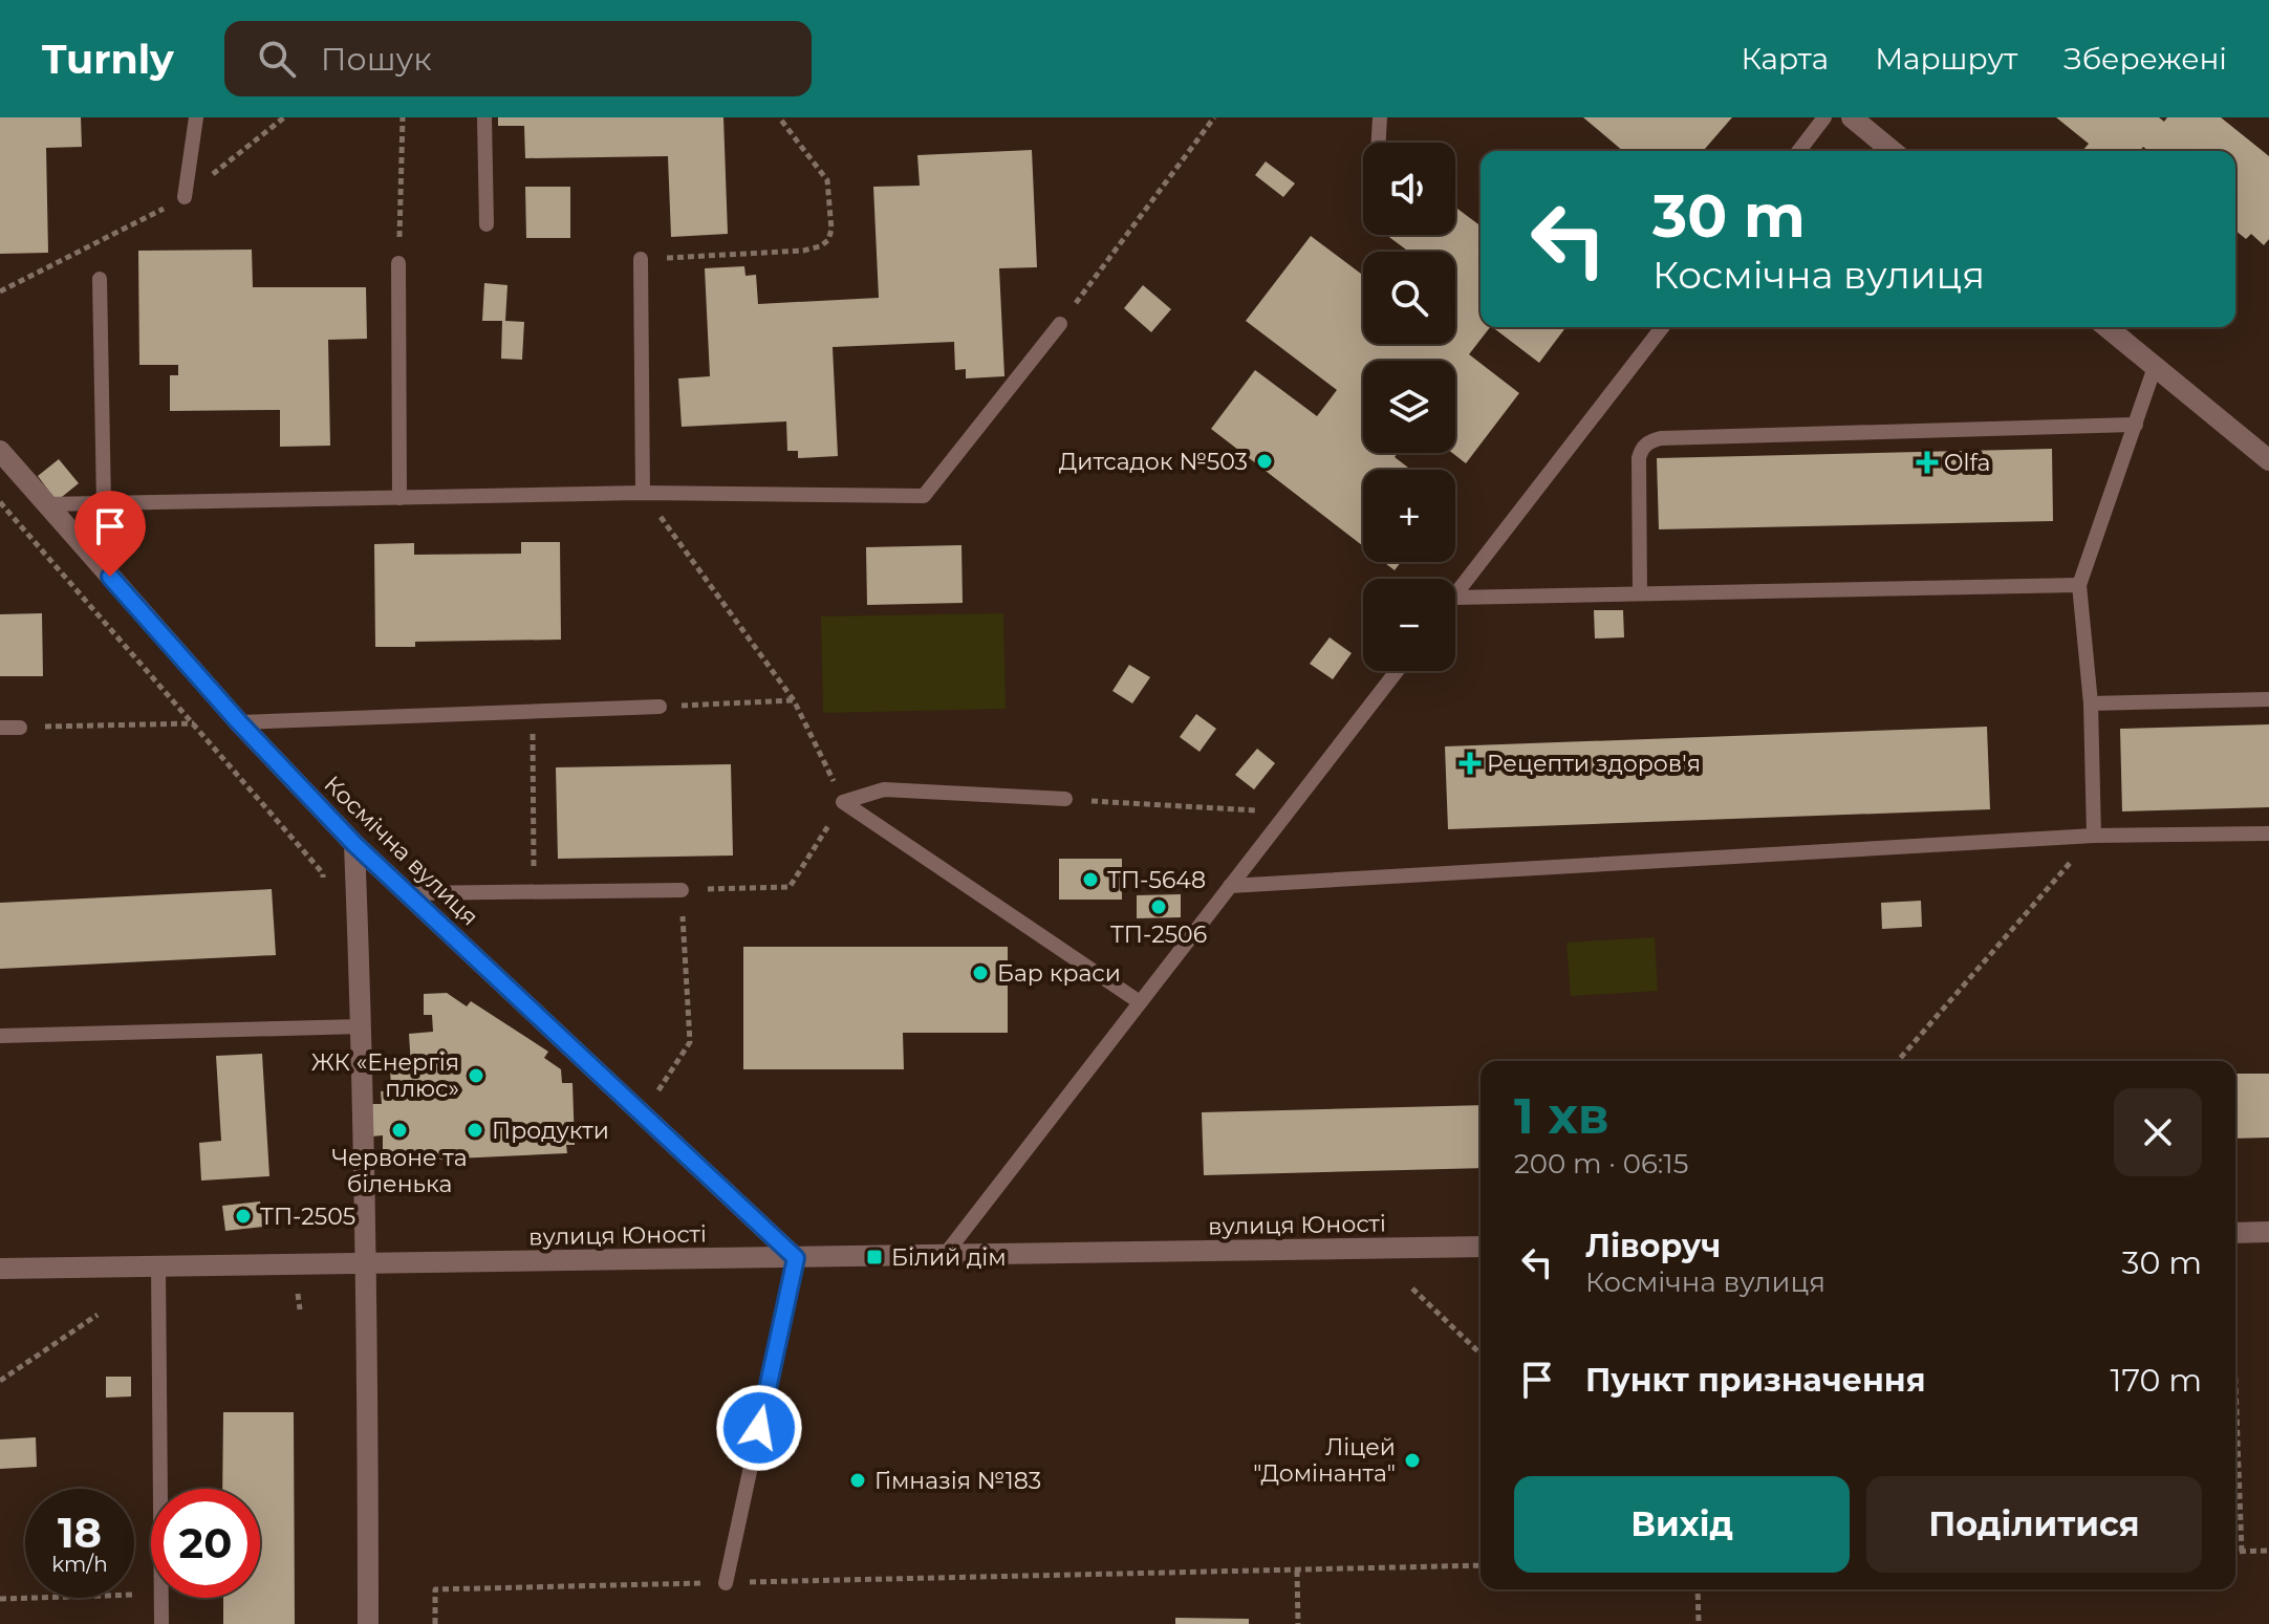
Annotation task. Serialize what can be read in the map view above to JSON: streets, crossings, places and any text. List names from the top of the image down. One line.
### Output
{"streets":{"street":["Космічна вулиця","вулиця Юності"]},"crossings":[["Космічна вулиця","вулиця Юності"]],"places":{"other":["Дитсадок №503","ТП-5648","ТП-2506","Бар краси","ЖК «Енергія плюс»","Червоне та біленька","Продукти","ТП-2505","Ліцей \"Домінанта\"","Гімназія №183"],"health":["Olfa","Рецепти здоров'я"],"transit":["Білий дім"]},"page":{"header":"Turnly","search":"Пошук","nav":["Карта","Маршрут","Збережені"],"map_buttons":["+","−"],"turn":["30 m","Космічна вулиця"],"heading":["1 хв","200 m · 06:15"],"list":[{"name":"Ліворуч","note":"Космічна вулиця","value":"30 m"},{"name":"Пункт призначення","value":"170 m"}],"buttons":["Вихід","Поділитися"],"speed":"18 km/h","limit":"20"}}
